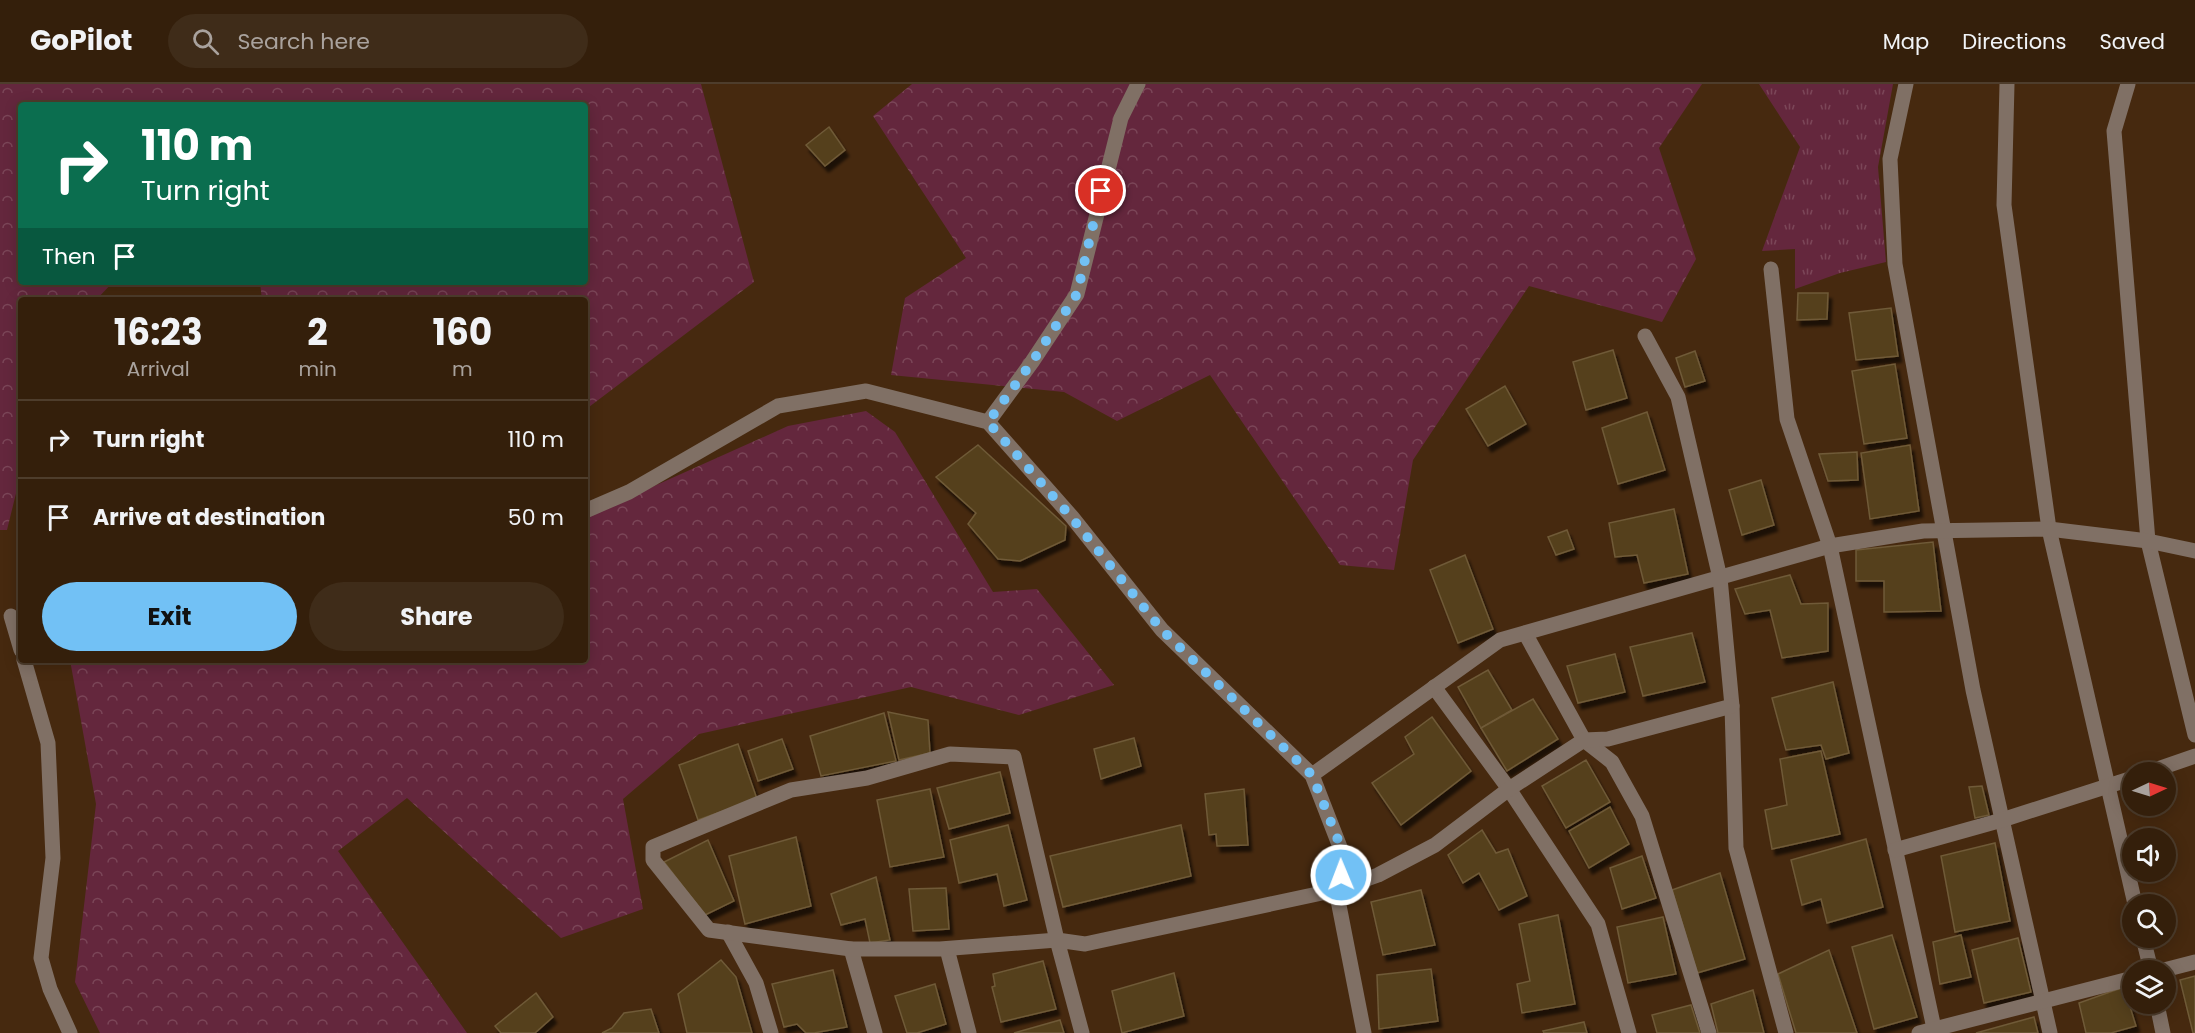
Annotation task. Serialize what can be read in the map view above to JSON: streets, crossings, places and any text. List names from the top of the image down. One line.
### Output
{"north":"right","page":{"header":"GoPilot","search":"Search here","nav":["Map","Directions","Saved"],"turn":["110 m","Turn right"],"then":"Then","eta":["16:23","Arrival","2","min","160","m"],"list":[{"name":"Turn right","value":"110 m"},{"name":"Arrive at destination","value":"50 m"}],"buttons":["Exit","Share"]}}
